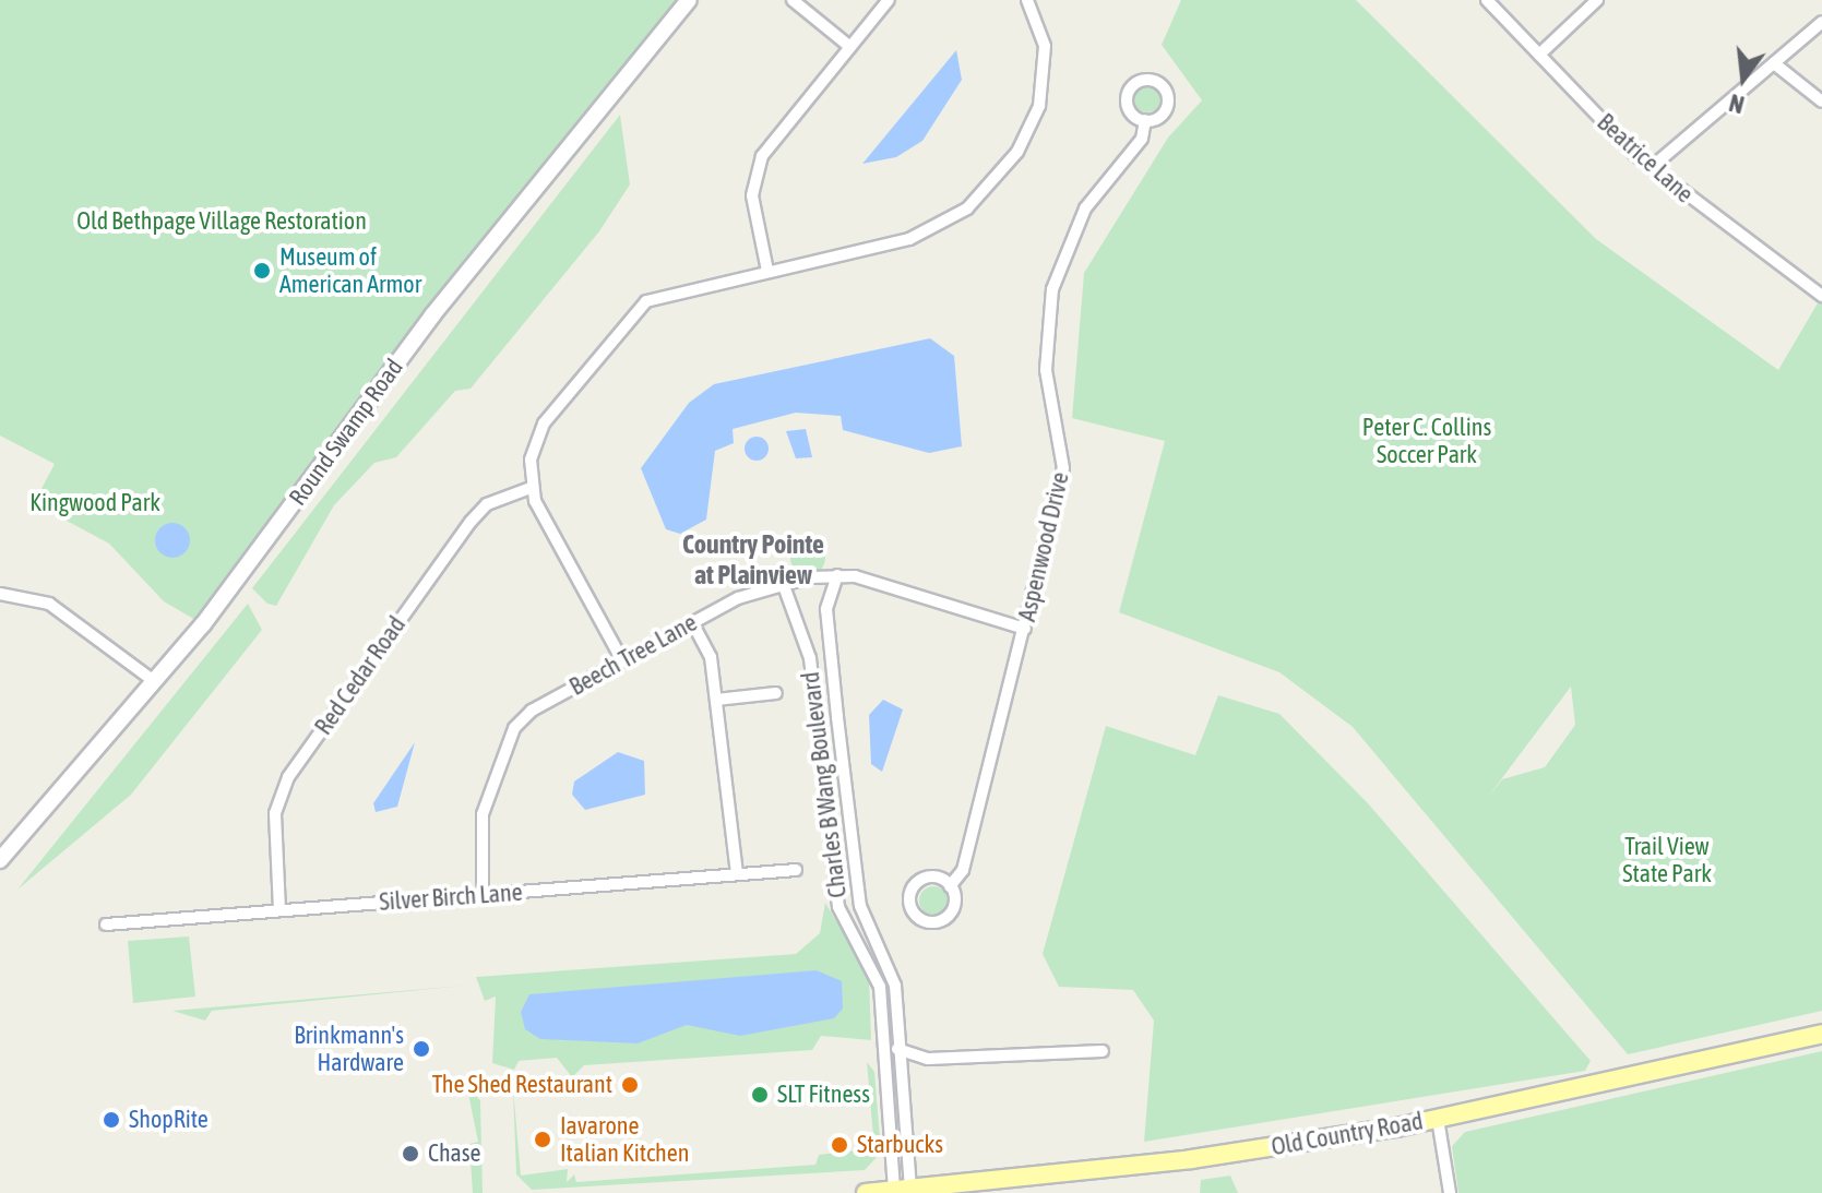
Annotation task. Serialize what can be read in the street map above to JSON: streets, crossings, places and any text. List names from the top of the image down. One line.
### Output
{"streets":{"main road":["Round Swamp Road","Old Country Road"],"street":["Beatrice Lane","Aspenwood Drive","Beech Tree Lane","Red Cedar Road","Charles B Wang Boulevard","Silver Birch Lane"]},"crossings":[["Aspenwood Drive","Beech Tree Lane"],["Beech Tree Lane","Charles B Wang Boulevard"],["Beech Tree Lane","Silver Birch Lane"],["Red Cedar Road","Silver Birch Lane"],["Charles B Wang Boulevard","Old Country Road"]],"districts":["Country Pointe at Plainview"],"parks":["Old Bethpage Village Restoration","Peter C. Collins Soccer Park","Kingwood Park","Trail View State Park"],"places":["Museum of American Armor","Brinkmann's Hardware","The Shed Restaurant","SLT Fitness","ShopRite","Iavarone Italian Kitchen","Starbucks","Chase"],"north":"bottom"}
